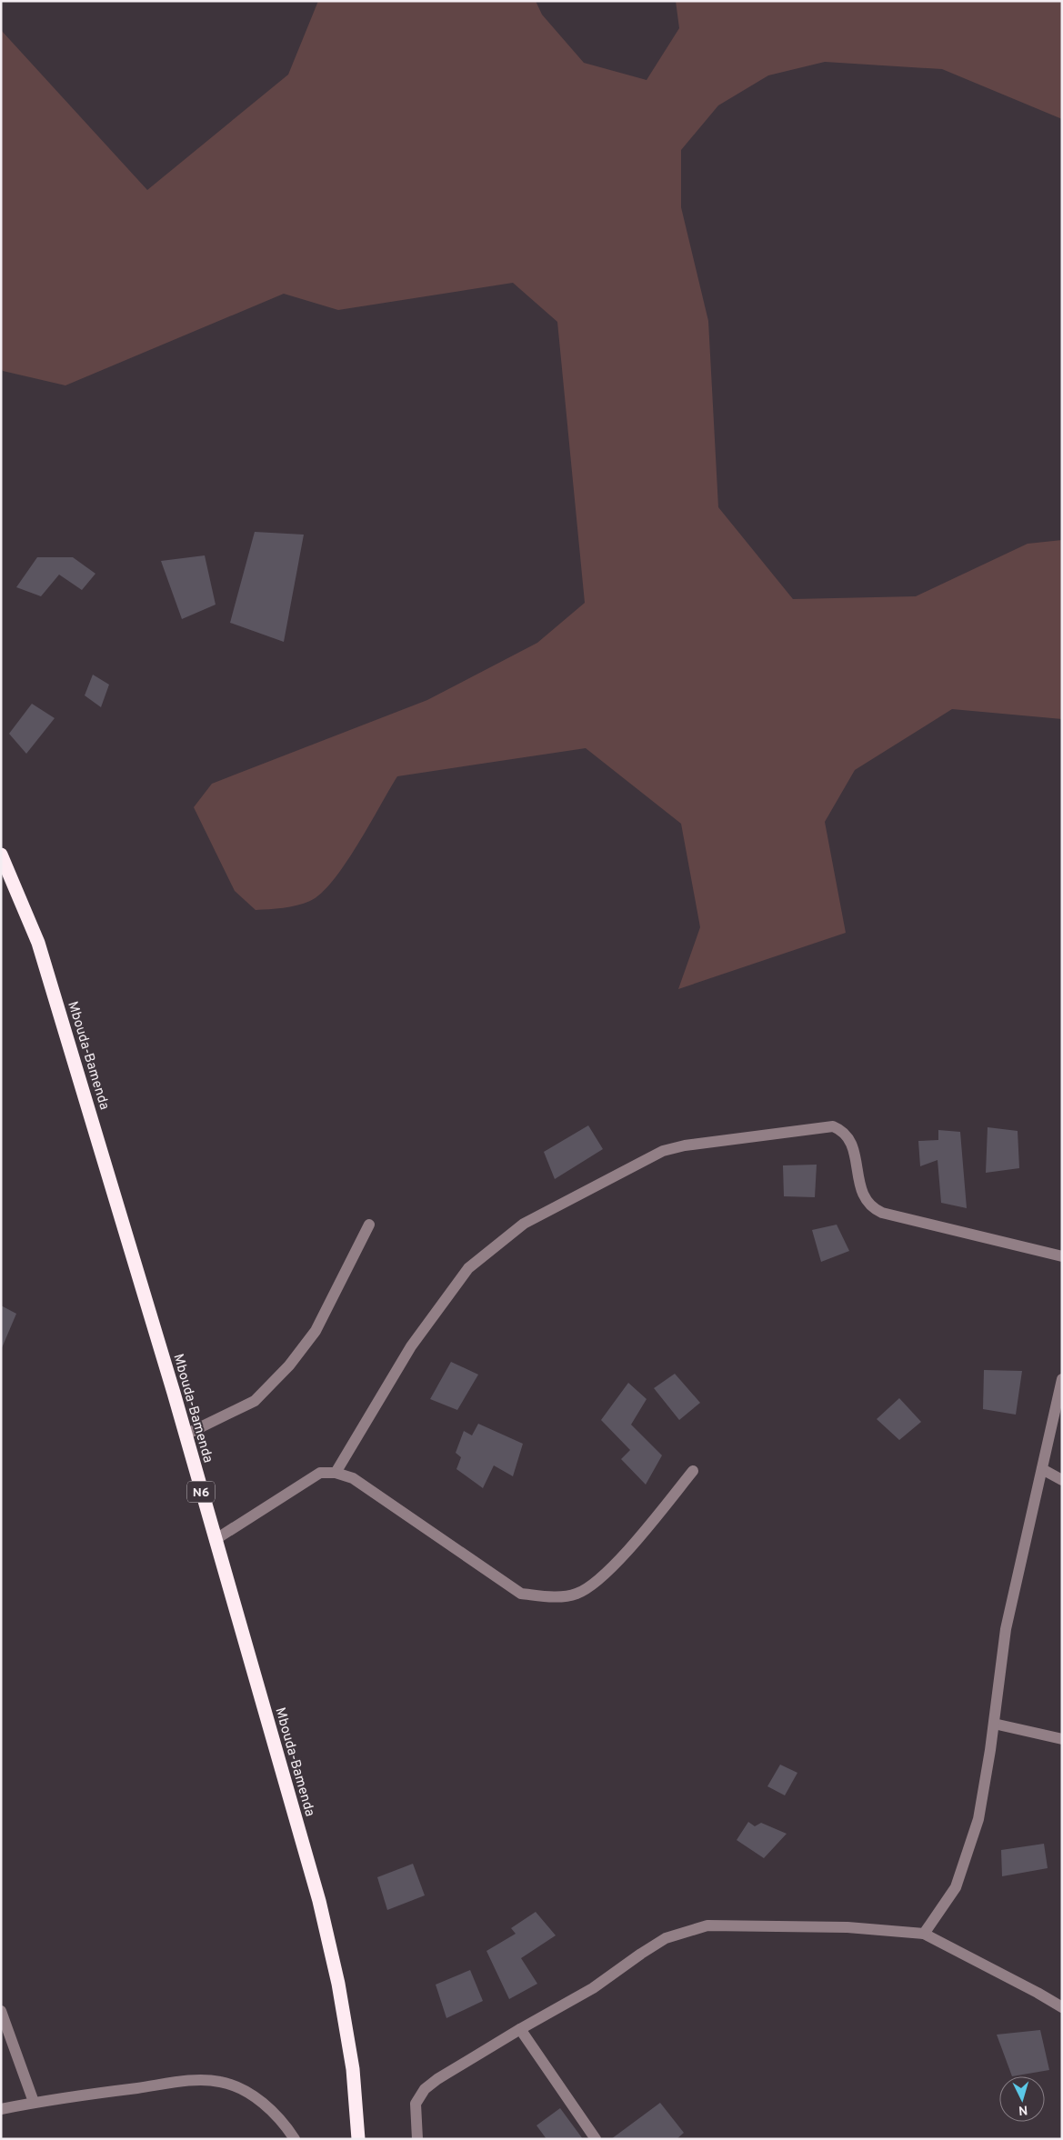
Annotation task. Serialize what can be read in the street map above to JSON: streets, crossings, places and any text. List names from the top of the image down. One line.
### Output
{"streets":{"highway":["Mbouda-Bamenda","N6"]},"north":"bottom"}
